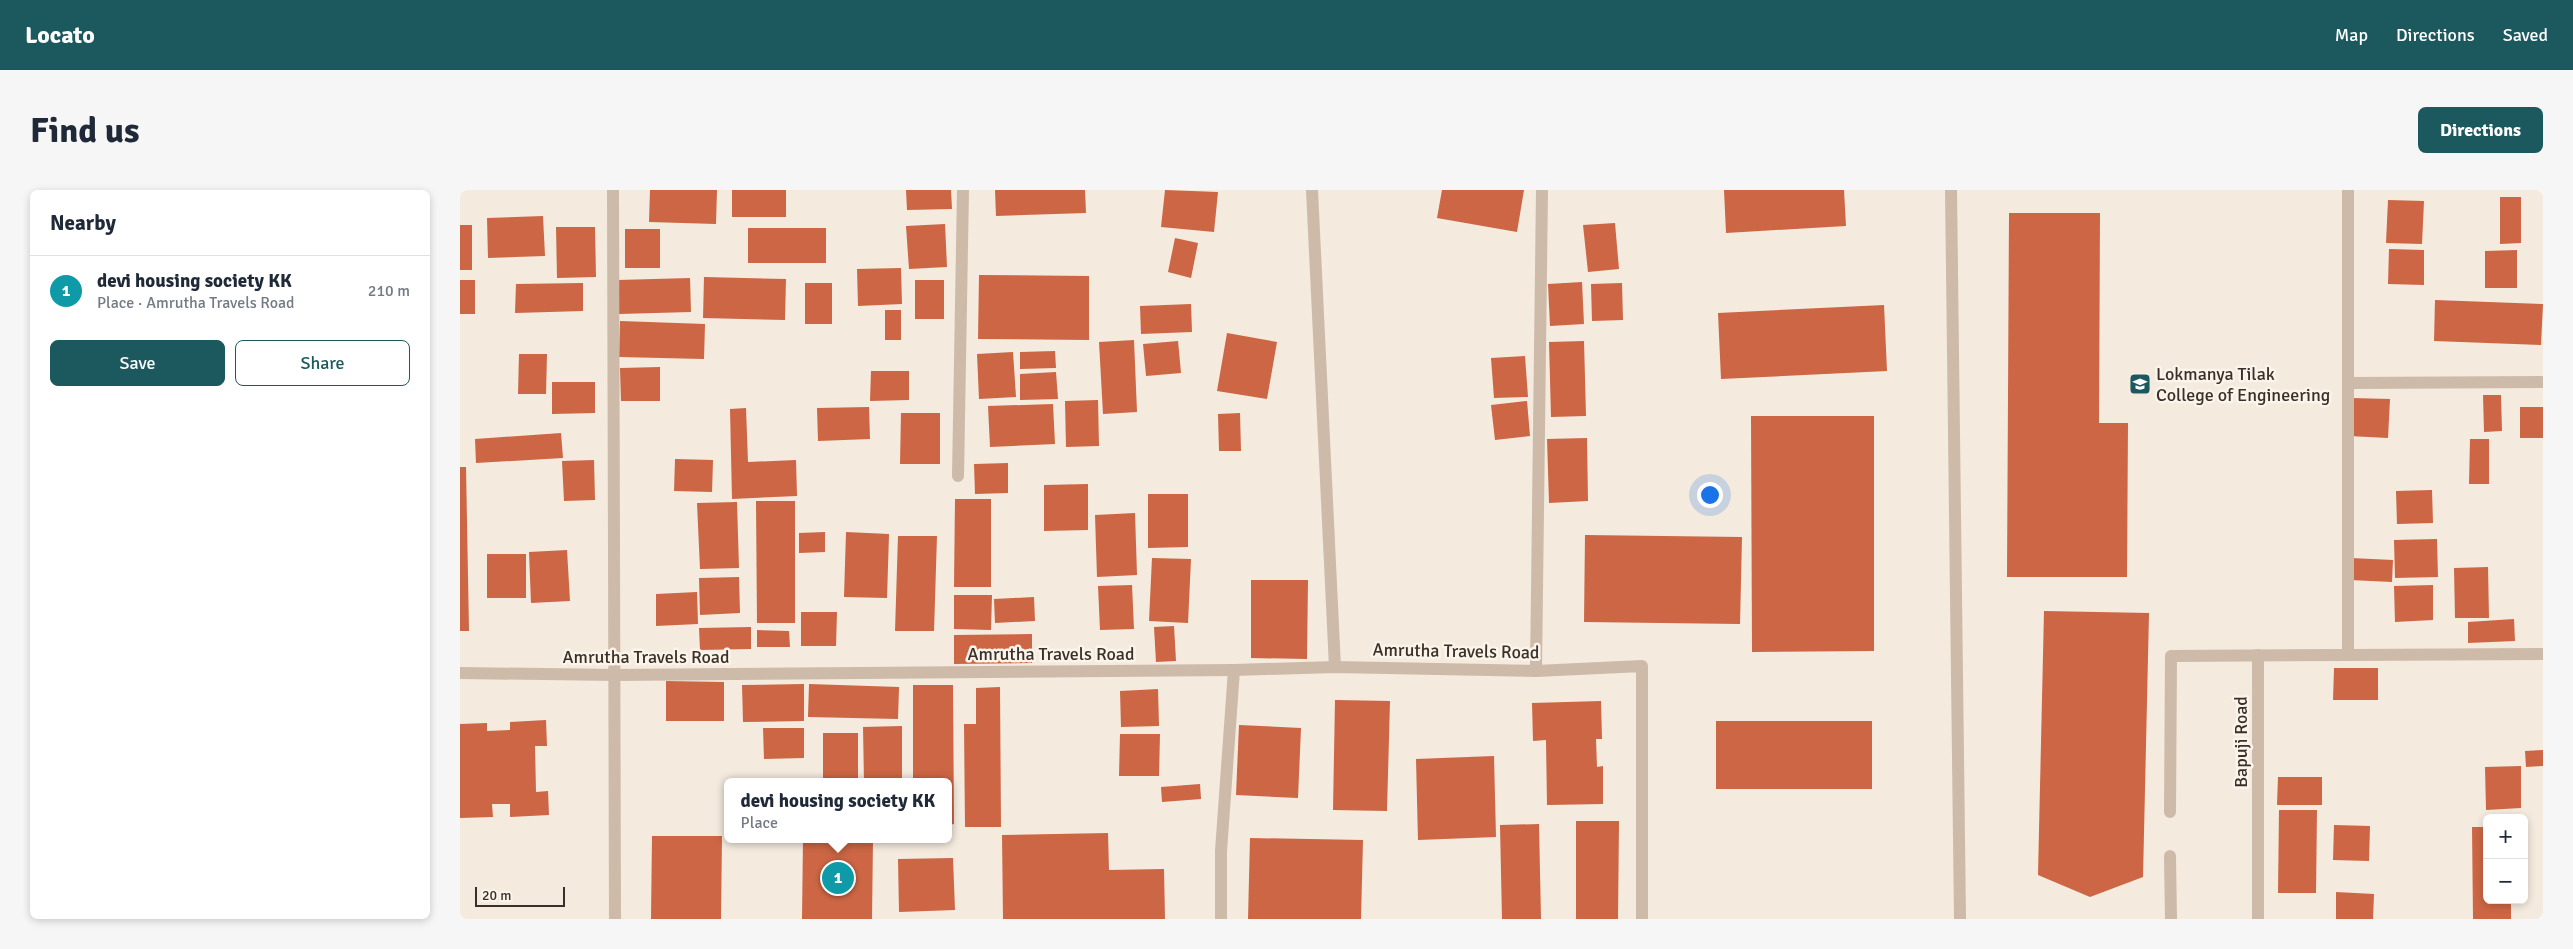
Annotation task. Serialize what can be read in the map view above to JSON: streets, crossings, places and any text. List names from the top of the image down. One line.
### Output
{"streets":{"street":["Amrutha Travels Road","Bapuji Road"]},"places":{"school or university":["Lokmanya Tilak College of Engineering"]},"scale_bar":"20 m","page":{"header":"Locato","nav":["Map","Directions","Saved"],"buttons":["Directions",["Save","Share"]],"title":"Find us","heading":"Nearby","list":[{"mark":"1","name":"devi housing society KK","note":"Place · Amrutha Travels Road","value":"210 m"}],"popup":["devi housing society KK","Place"],"map_buttons":["+","−"],"pins":"1","scale":"20 m"}}
